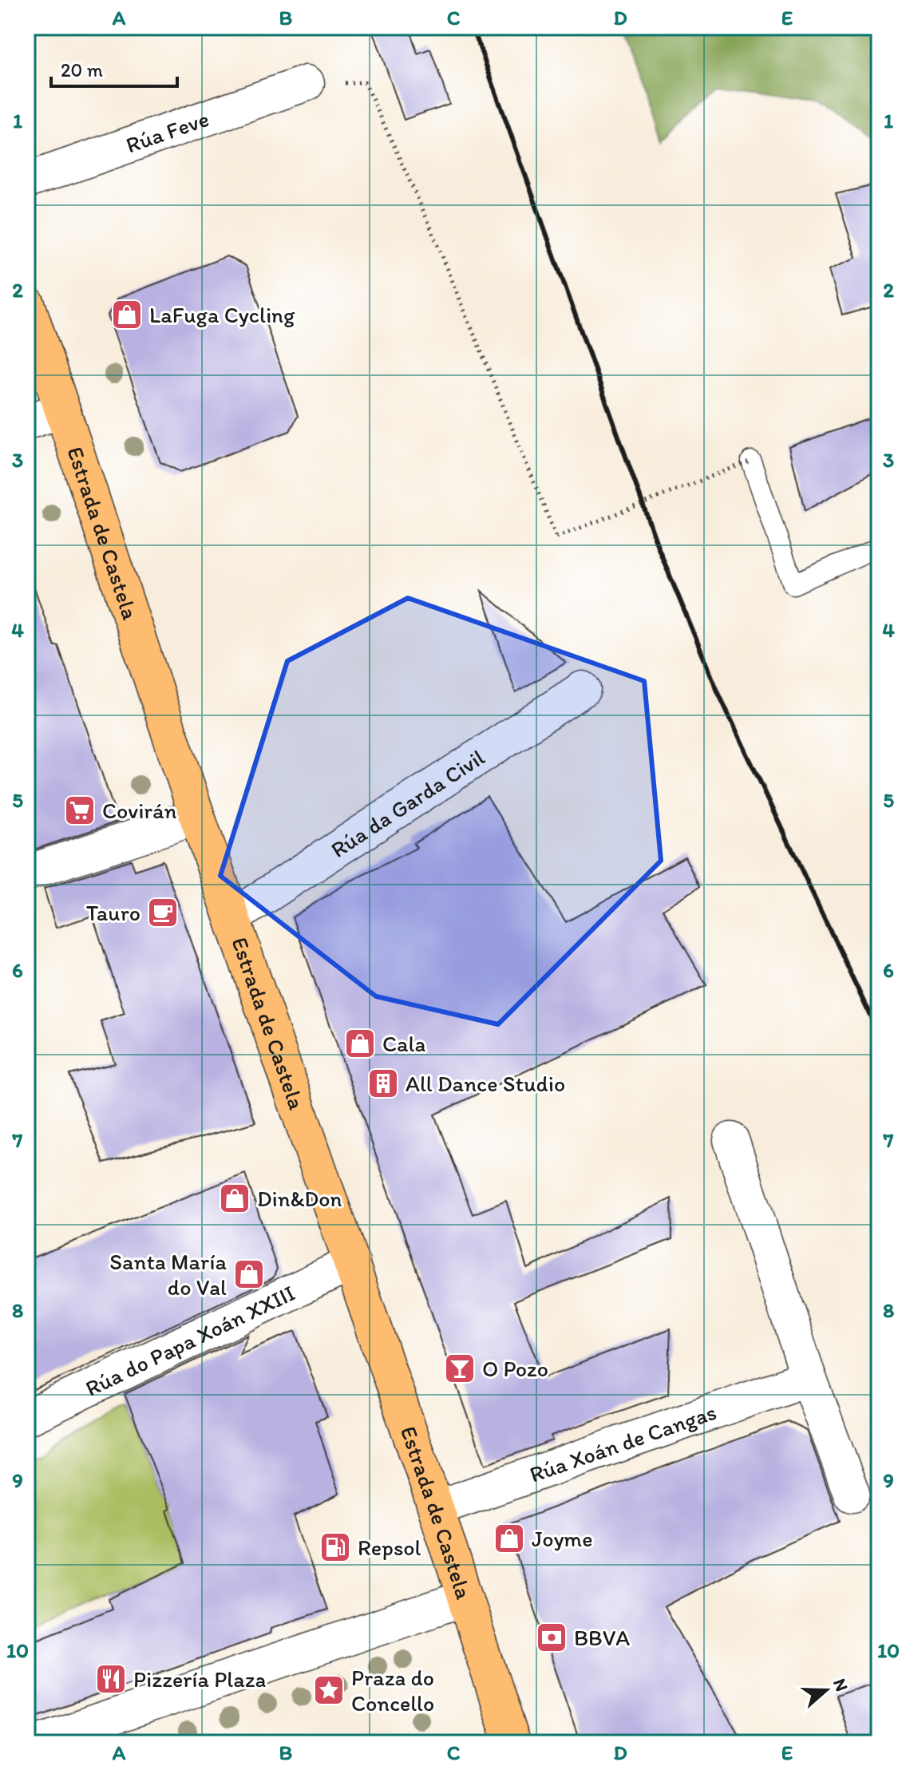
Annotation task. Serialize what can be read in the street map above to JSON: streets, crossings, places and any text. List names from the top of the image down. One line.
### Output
{"streets":{"main road":["Estrada de Castela"],"street":["Rúa Feve","Rúa da Garda Civil","Rúa do Papa Xoán XXIII","Rúa Xoán de Cangas"]},"crossings":[["Estrada de Castela","Rúa da Garda Civil"],["Estrada de Castela","Rúa do Papa Xoán XXIII"],["Estrada de Castela","Rúa Xoán de Cangas"]],"places":{"shop":["LaFuga Cycling","Cala","Din&Don","Santa María do Val","Joyme"],"supermarket":["Covirán"],"cafe":["Tauro"],"building":["All Dance Studio"],"bar":["O Pozo"],"fuel station":["Repsol"],"bank":["BBVA"],"restaurant":["Pizzería Plaza"],"place":["Praza do Concello"]},"scale_bar":"20 m","north":"right","grid":{"columns":["A","B","C","D","E"],"rows":["1","2","3","4","5","6","7","8","9","10"]}}
